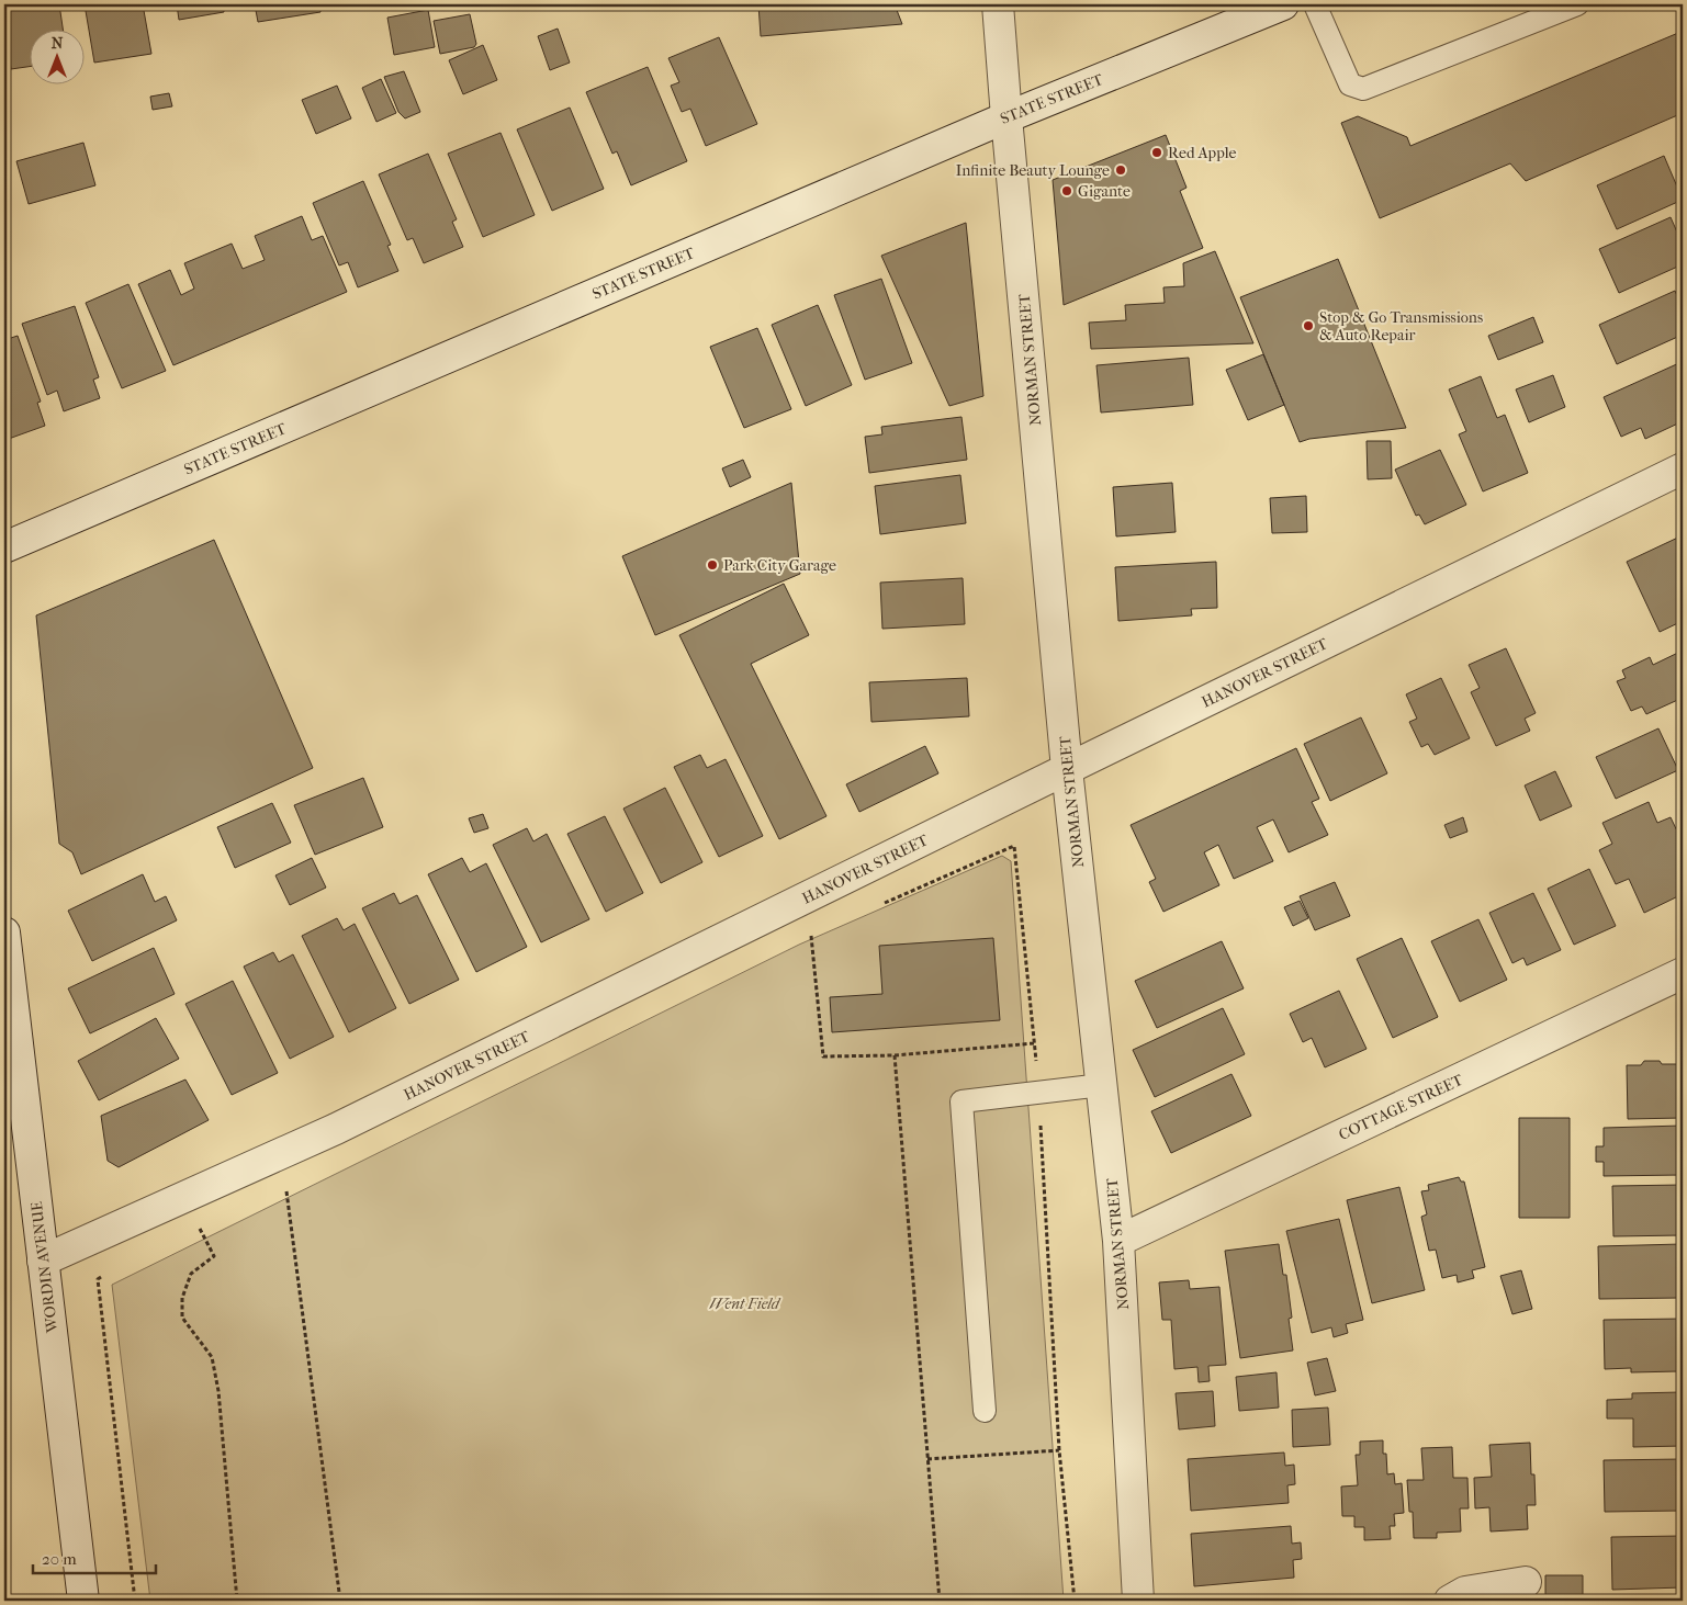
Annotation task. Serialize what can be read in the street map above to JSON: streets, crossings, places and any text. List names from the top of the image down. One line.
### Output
{"streets":{"street":["STATE STREET","NORMAN STREET","HANOVER STREET","COTTAGE STREET","WORDIN AVENUE"]},"crossings":[["STATE STREET","NORMAN STREET"],["NORMAN STREET","HANOVER STREET"],["NORMAN STREET","COTTAGE STREET"],["HANOVER STREET","WORDIN AVENUE"]],"parks":["Went Field"],"places":["Red Apple","Infinite Beauty Lounge","Gigante","Stop & Go Transmissions & Auto Repair","Park City Garage"],"scale_bar":"20 m","north":"top"}
